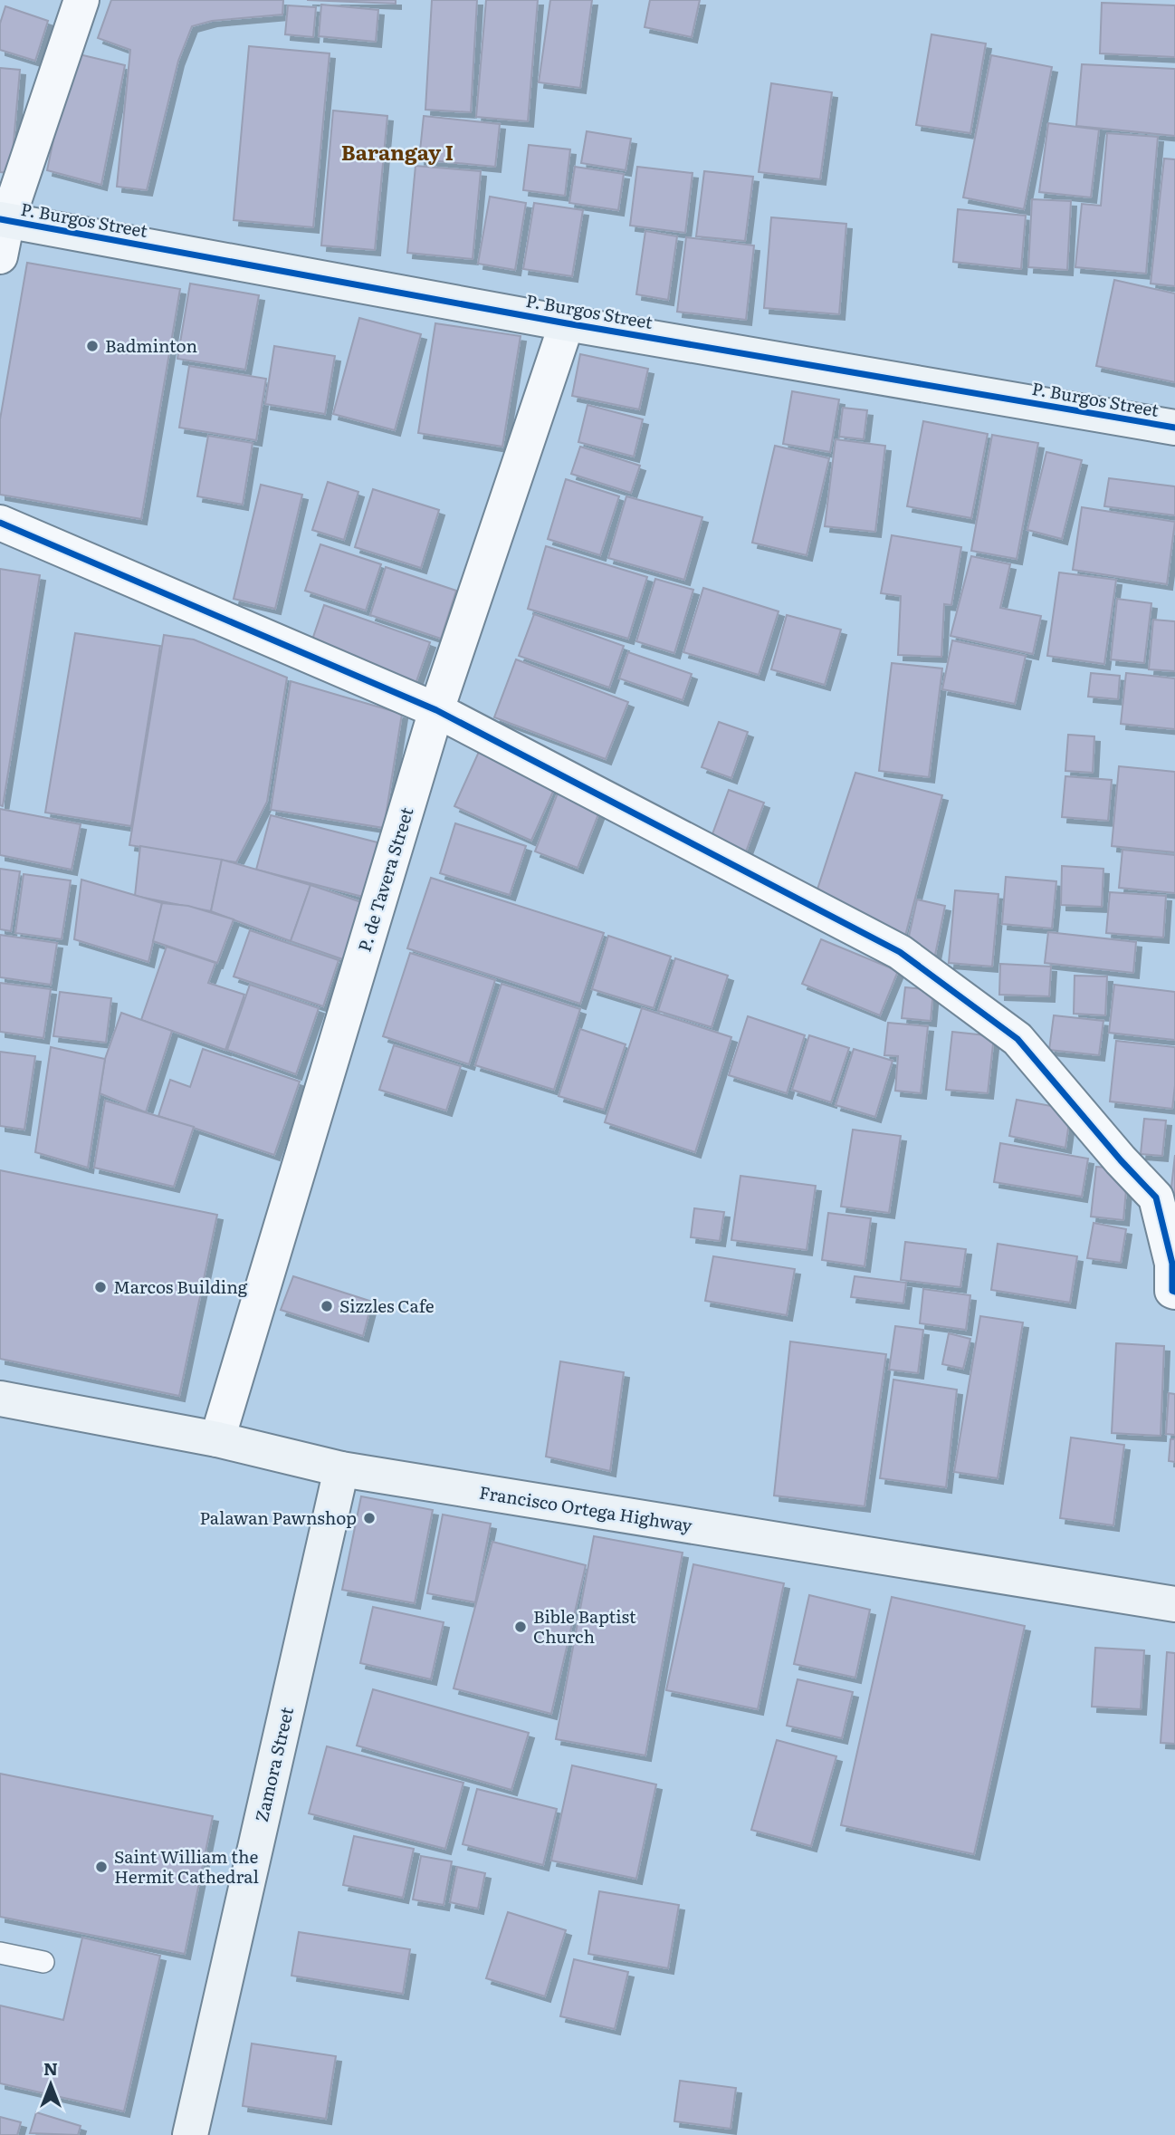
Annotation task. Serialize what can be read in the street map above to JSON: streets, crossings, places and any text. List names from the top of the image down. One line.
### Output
{"streets":{"street":["P. Burgos Street","P. de Tavera Street","Francisco Ortega Highway","Zamora Street"]},"crossings":[["P. Burgos Street","P. de Tavera Street"],["P. de Tavera Street","Francisco Ortega Highway"],["Francisco Ortega Highway","Zamora Street"]],"districts":["Barangay I"],"places":["Badminton","Marcos Building","Sizzles Cafe","Palawan Pawnshop","Bible Baptist Church","Saint William the Hermit Cathedral"],"north":"top"}
